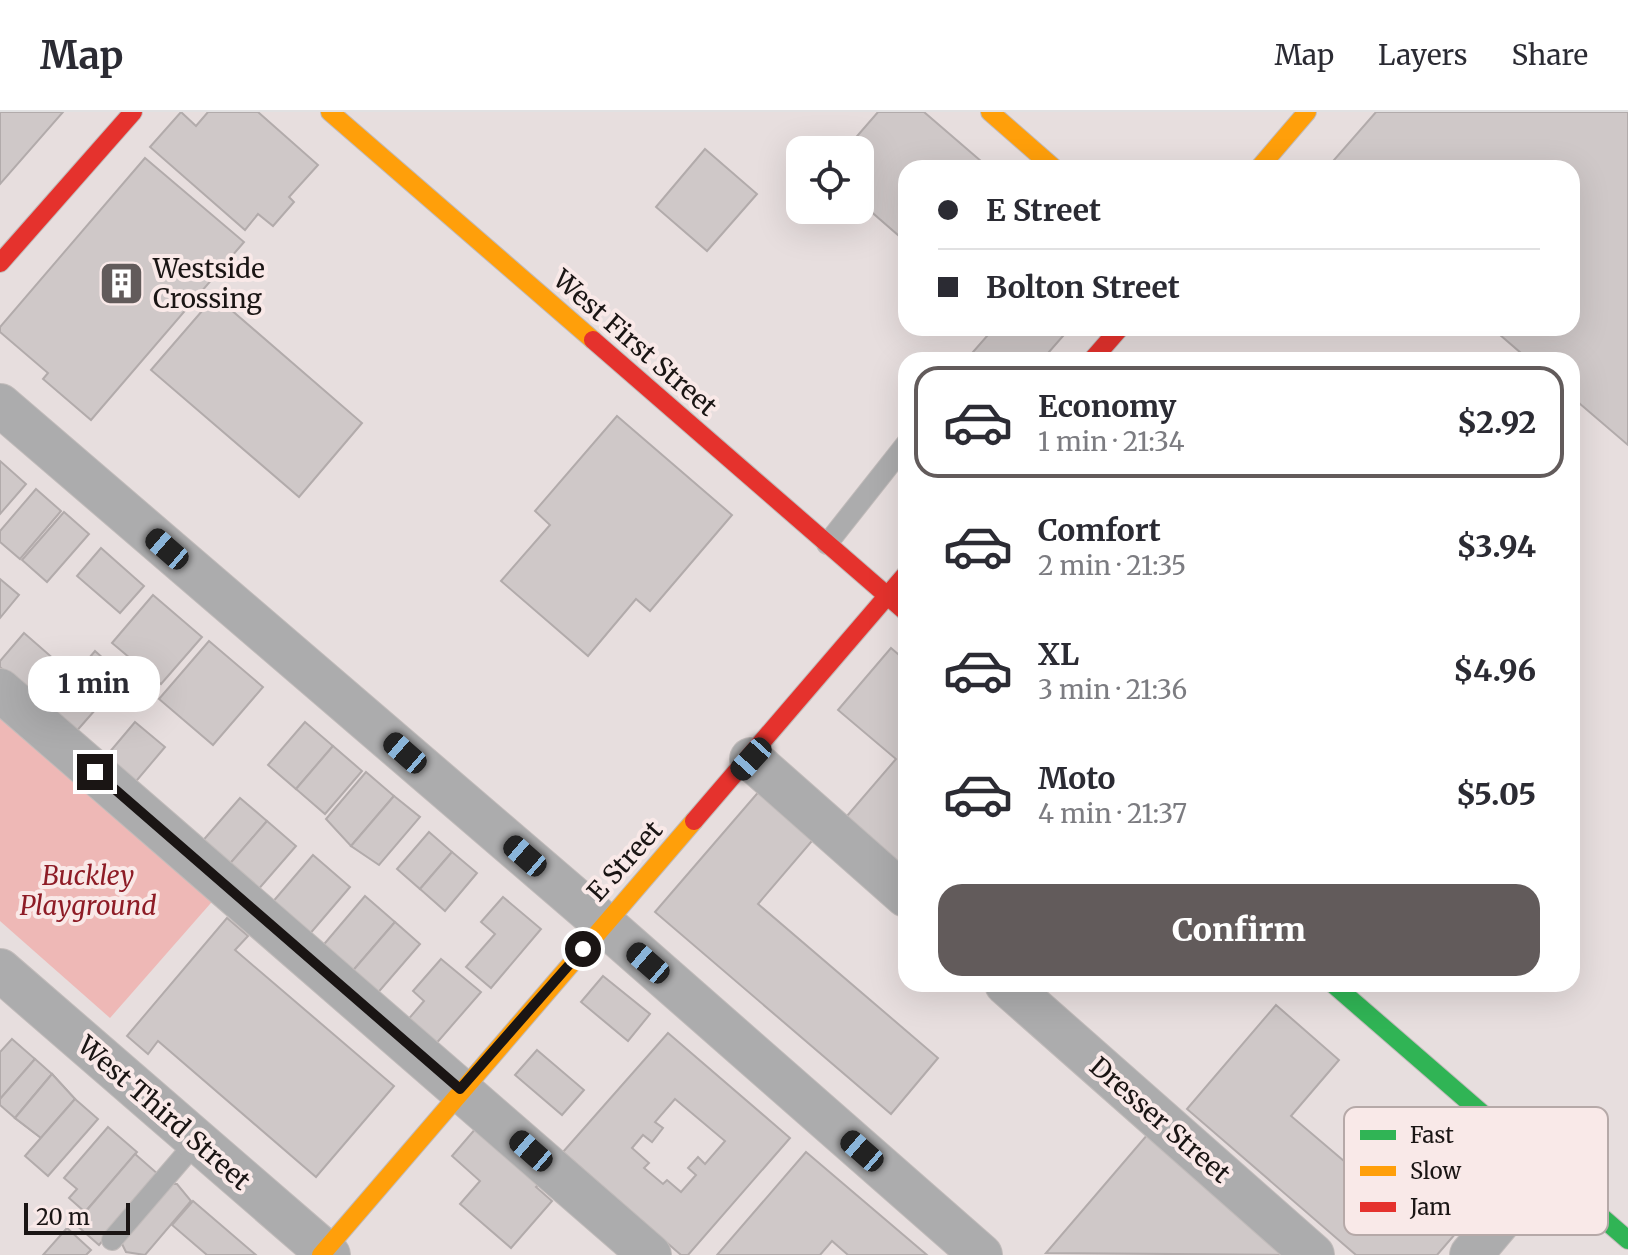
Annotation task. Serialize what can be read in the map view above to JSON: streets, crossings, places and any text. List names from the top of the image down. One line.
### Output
{"streets":{"main road":["West First Street","E Street"],"street":["West Third Street","Dresser Street"]},"crossings":[["West First Street","E Street"],["E Street","West Third Street"]],"parks":["Buckley Playground"],"places":{"building":["Westside Crossing"]},"legend":["Fast","Slow","Jam"],"scale_bar":"20 m","page":{"header":"Map","nav":["Map","Layers","Share"],"banner":["E Street","Bolton Street"],"list":[{"name":"Economy","note":"1 min · 21:34","value":"$2.92"},{"name":"Comfort","note":"2 min · 21:35","value":"$3.94"},{"name":"XL","note":"3 min · 21:36","value":"$4.96"},{"name":"Moto","note":"4 min · 21:37","value":"$5.05"}],"bubble":"1 min","buttons":"Confirm","scale":"20 m"}}
